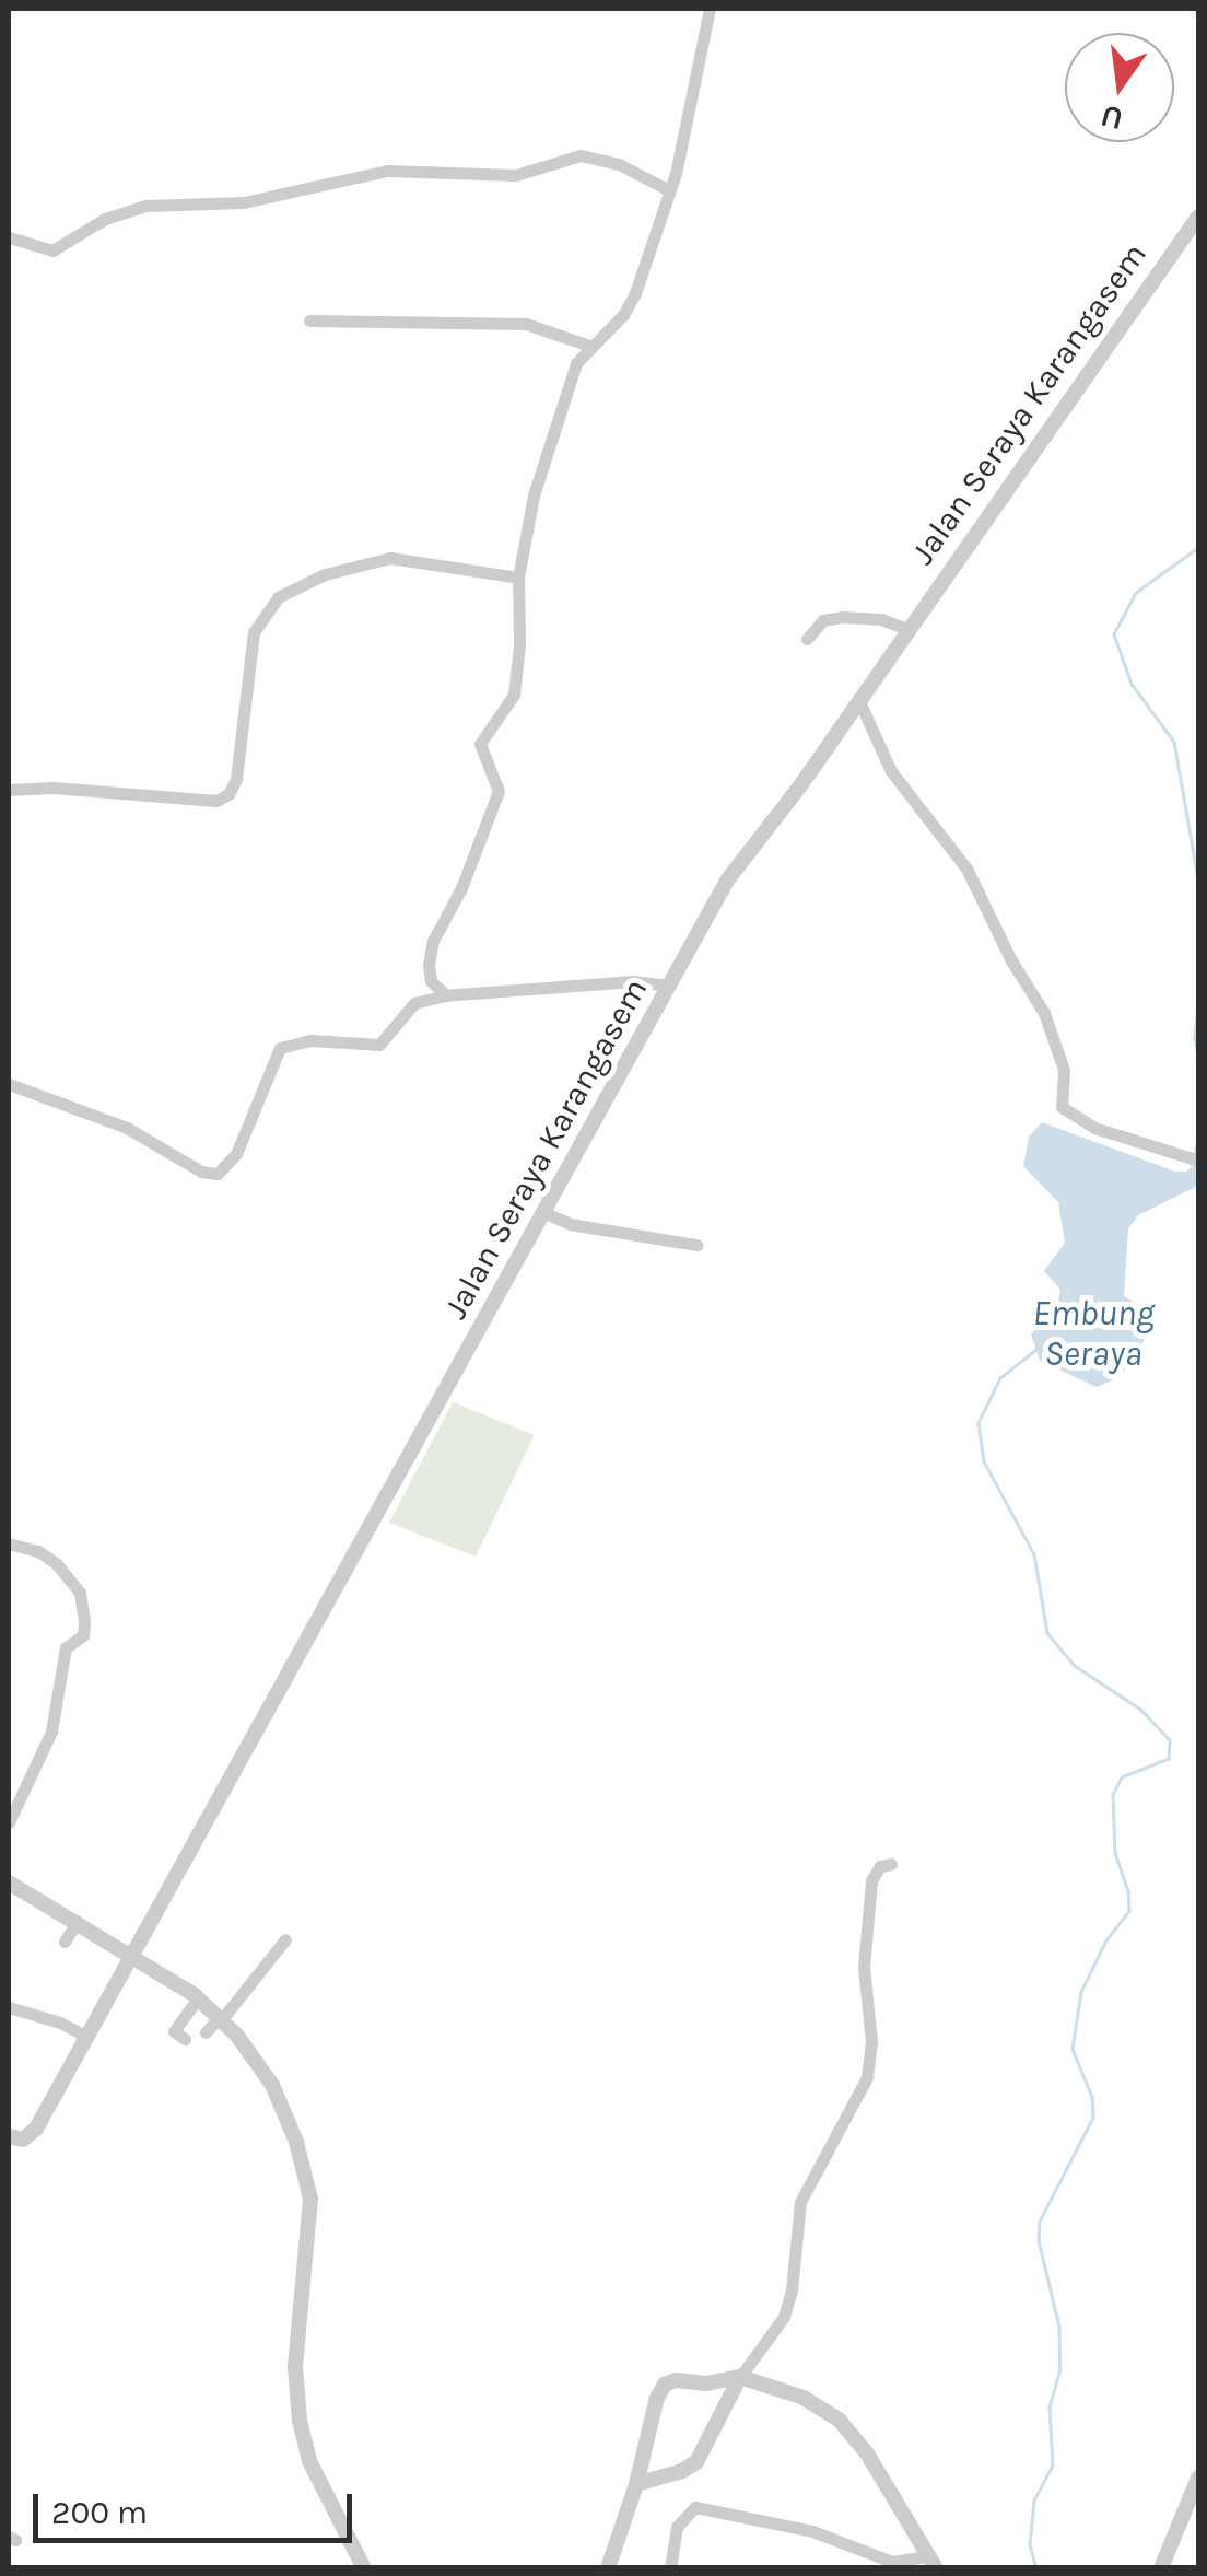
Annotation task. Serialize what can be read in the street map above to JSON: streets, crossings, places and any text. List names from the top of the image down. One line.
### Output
{"streets":{"street":["Jalan Seraya Karangasem"]},"water":["Embung Seraya"],"scale_bar":"200 m","north":"bottom"}
